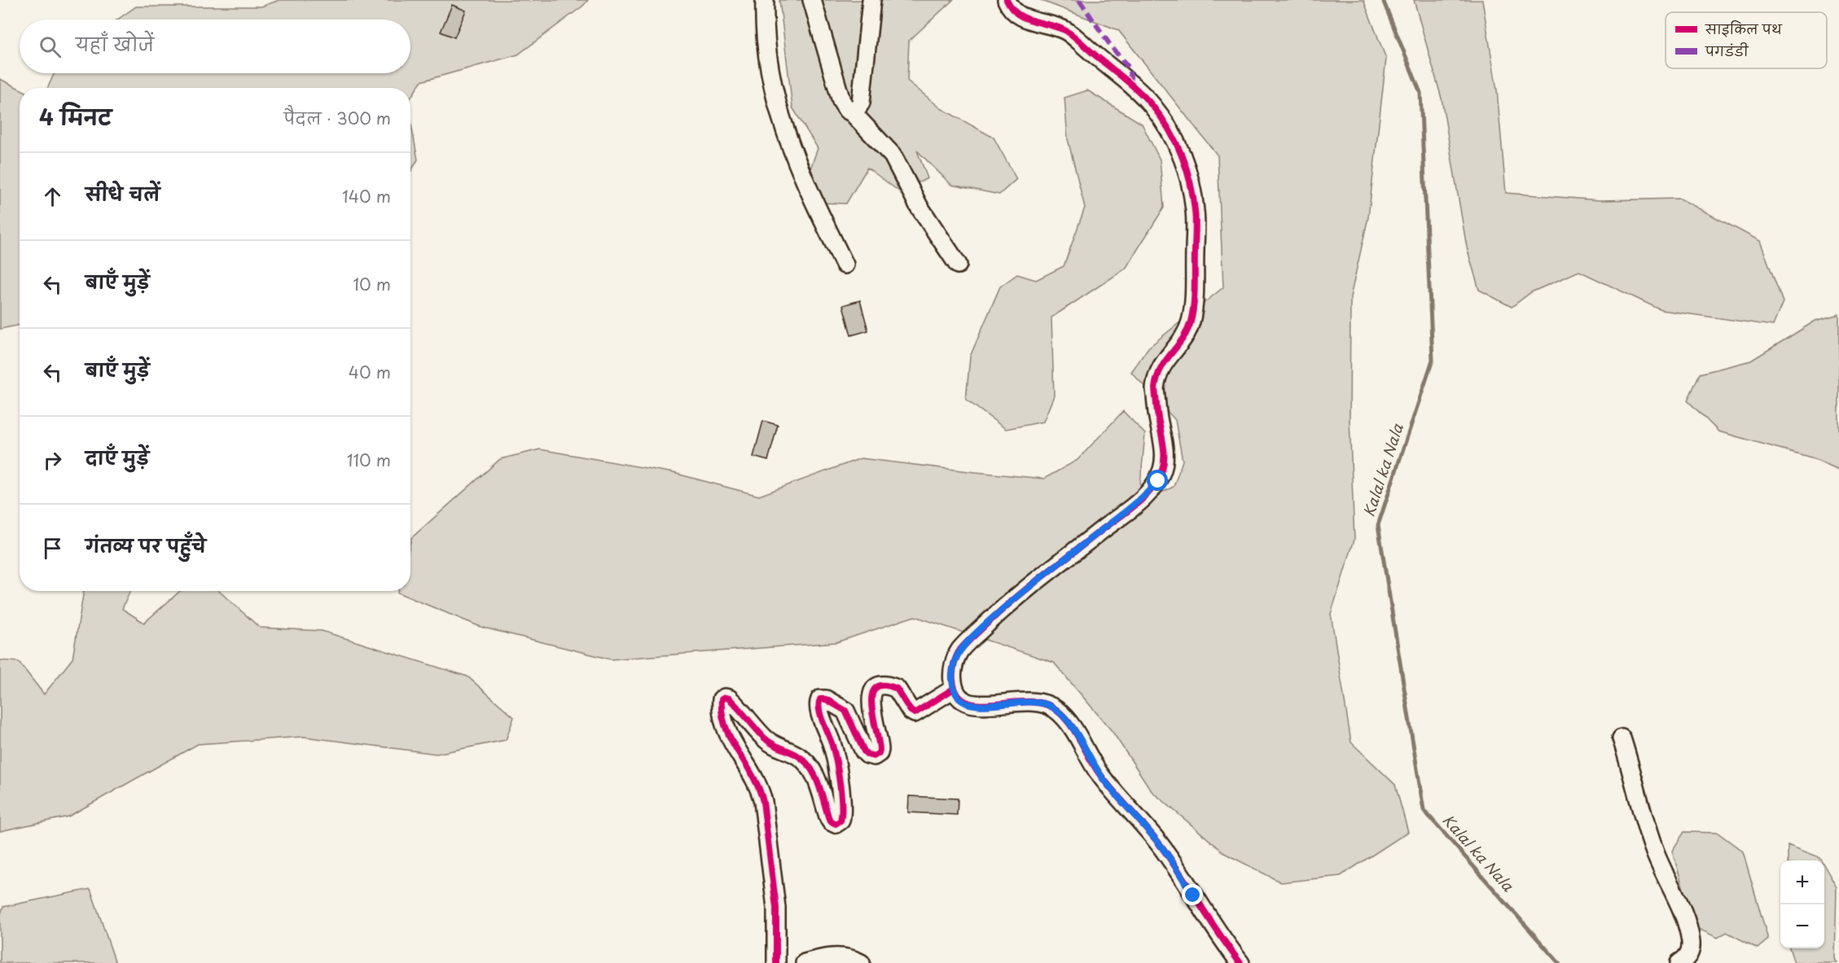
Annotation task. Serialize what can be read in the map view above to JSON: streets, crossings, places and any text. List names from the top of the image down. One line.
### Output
{"water":["Kalal ka Nala"],"legend":["साइकिल पथ","पगडंडी"],"page":{"search":"यहाँ खोजें","heading":["4 मिनट","पैदल · 300 m"],"list":[["सीधे चलें","140 m"],["बाएँ मुड़ें","10 m"],["बाएँ मुड़ें","40 m"],["दाएँ मुड़ें","110 m"],"गंतव्य पर पहुँचे"],"map_buttons":["+","−"]}}
